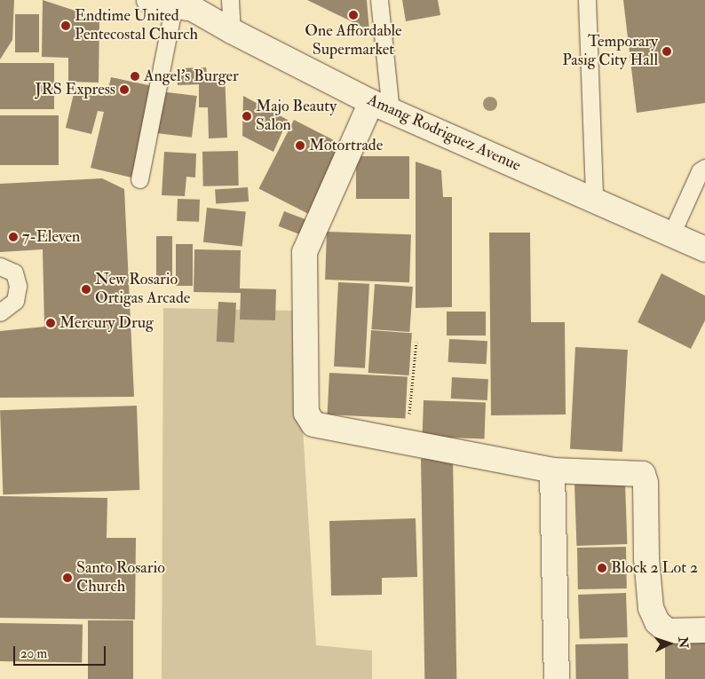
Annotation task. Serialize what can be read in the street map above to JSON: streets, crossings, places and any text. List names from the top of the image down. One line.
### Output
{"streets":{"street":["Amang Rodriguez Avenue"]},"places":["One Affordable Supermarket","Endtime United Pentecostal Church","Temporary Pasig City Hall","Angel's Burger","JRS Express","Majo Beauty Salon","Motortrade","7-Eleven","New Rosario Ortigas Arcade","Mercury Drug","Block 2 Lot 2","Santo Rosario Church"],"scale_bar":"20 m","north":"right"}
